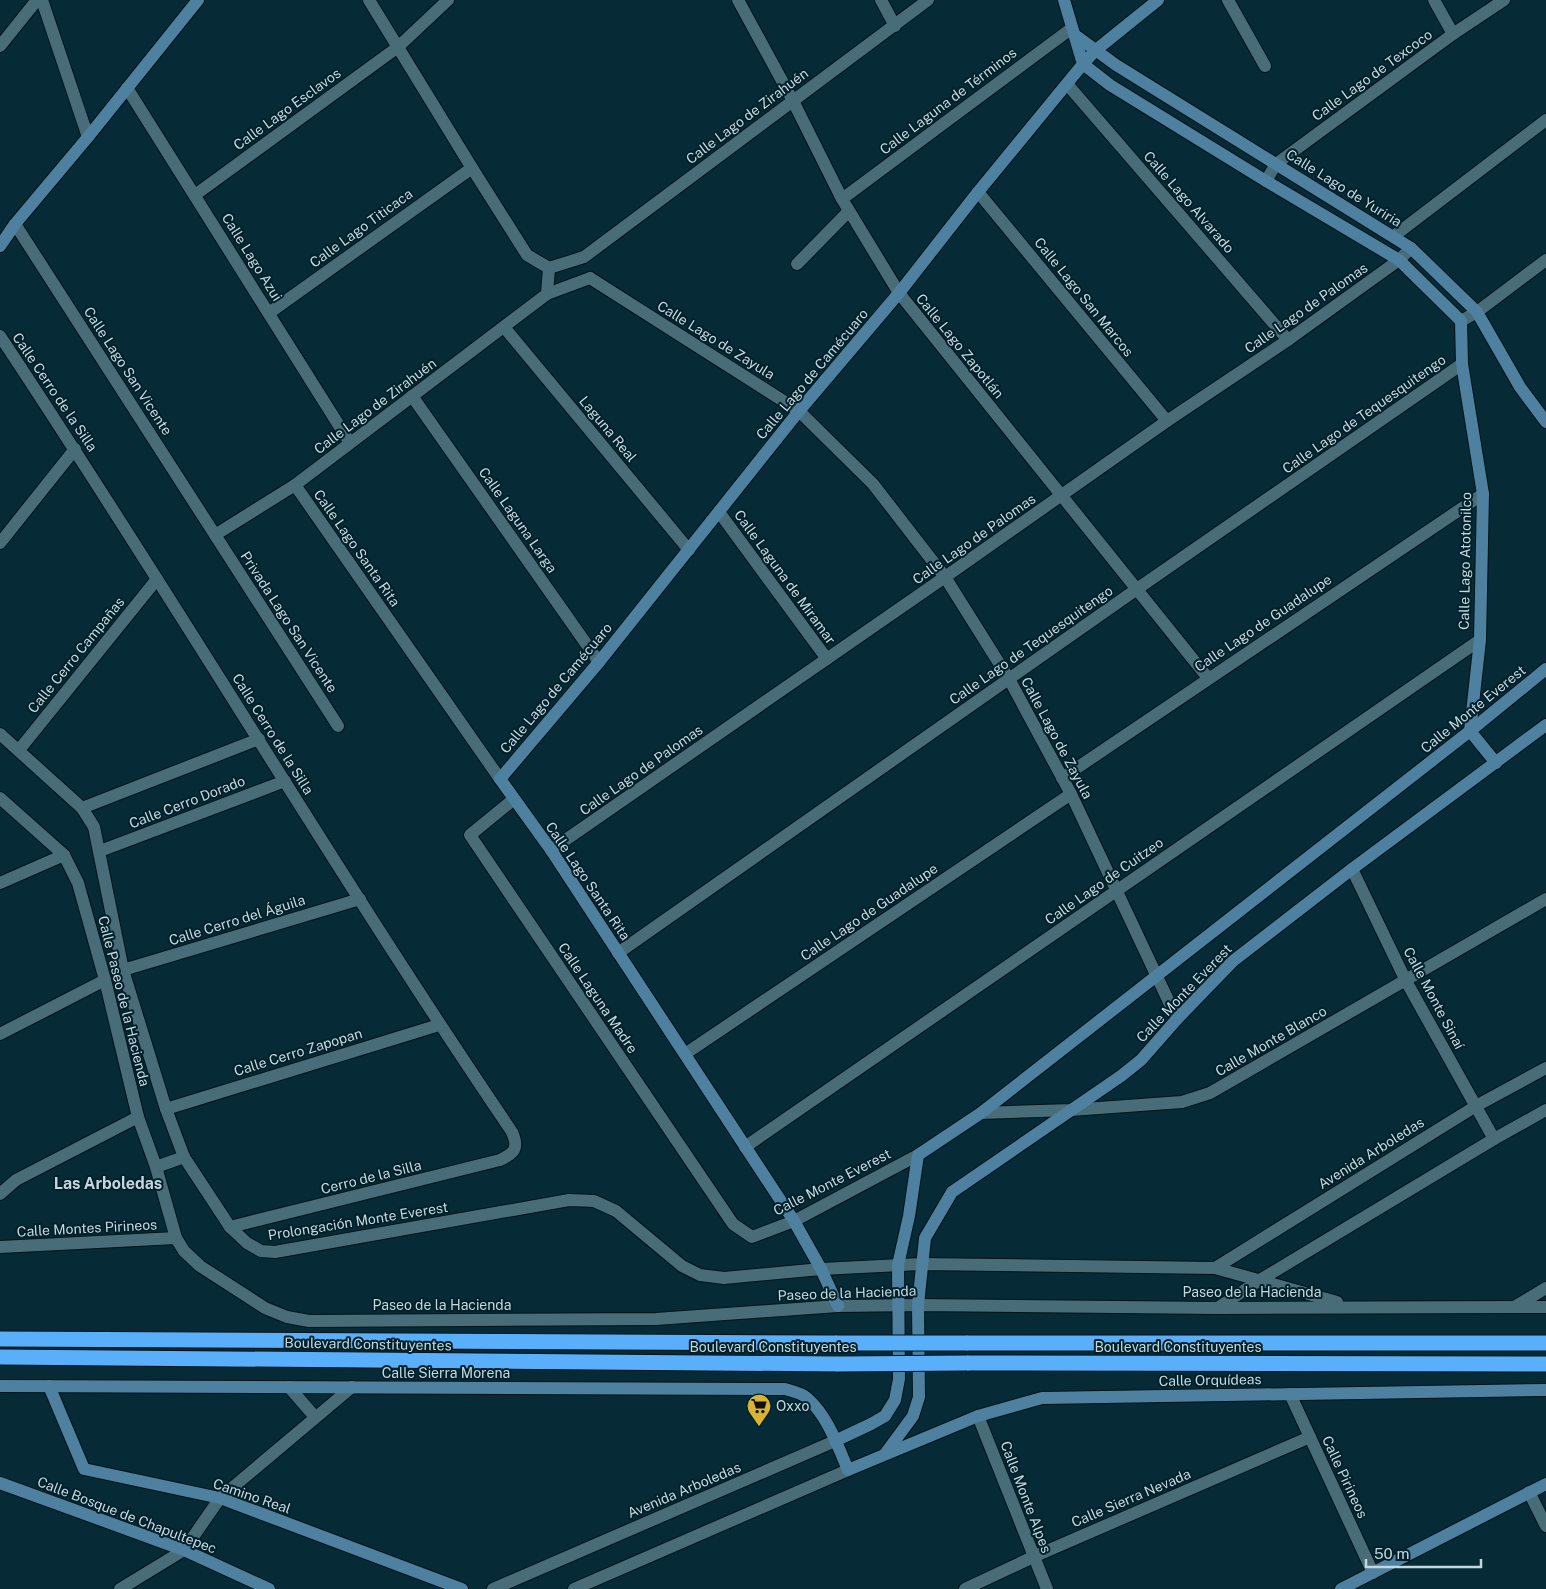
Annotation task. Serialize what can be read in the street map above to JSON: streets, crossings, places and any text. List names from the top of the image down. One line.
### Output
{"streets":{"highway":["Boulevard Constituyentes"],"street":["Calle Lago de Texcoco","Calle Laguna de Términos","Calle Lago Esclavos","Calle Lago de Zirahuén","Calle Lago de Yuriria","Calle Lago Alvarado","Calle Lago Titicaca","Calle Lago Azui","Calle Lago San Marcos","Calle Lago de Palomas","Calle Lago de Zayula","Calle Lago Zapotlán","Calle Lago San Vicente","Calle Lago de Camécuaro","Calle Cerro de la Silla","Calle Lago de Tequesquitengo","Laguna Real","Calle Laguna Larga","Calle Lago Santa Rita","Calle Lago Atotonilco","Calle Laguna de Miramar","Privada Lago San Vicente","Calle Lago de Guadalupe","Calle Cerro Campañas","Calle Monte Everest","Calle Cerro Dorado","Calle Lago de Cuitzeo","Calle Cerro del Águila","Calle Laguna Madre","Calle Monte Sinaí","Calle Paseo de la Hacienda","Calle Monte Blanco","Calle Cerro Zapopan","Avenida Arboledas","Cerro de la Silla","Prolongación Monte Everest","Calle Montes Pirineos","Paseo de la Hacienda","Calle Sierra Morena","Calle Orquídeas","Calle Pirineos","Camino Real","Calle Monte Alpes","Calle Sierra Nevada","Calle Bosque de Chapultepec"]},"crossings":[["Calle Lago de Texcoco","Calle Lago de Yuriria"],["Calle Laguna de Términos","Calle Lago de Yuriria"],["Calle Laguna de Términos","Calle Lago Zapotlán"],["Calle Lago Esclavos","Calle Lago Azui"],["Calle Lago de Zirahuén","Calle Lago Azui"],["Calle Lago de Zirahuén","Calle Lago de Zayula"],["Calle Lago de Zirahuén","Calle Lago Zapotlán"],["Calle Lago de Zirahuén","Calle Lago San Vicente"],["Calle Lago de Zirahuén","Laguna Real"],["Calle Lago de Zirahuén","Calle Laguna Larga"],["Calle Lago de Zirahuén","Calle Lago Santa Rita"],["Calle Lago de Zirahuén","Privada Lago San Vicente"],["Calle Lago de Yuriria","Calle Lago de Palomas"],["Calle Lago de Yuriria","Calle Lago de Camécuaro"],["Calle Lago Alvarado","Calle Lago de Palomas"],["Calle Lago Alvarado","Calle Lago de Camécuaro"],["Calle Lago Titicaca","Calle Lago Azui"],["Calle Lago San Marcos","Calle Lago de Palomas"],["Calle Lago San Marcos","Calle Lago de Camécuaro"],["Calle Lago de Palomas","Calle Lago de Zayula"],["Calle Lago de Palomas","Calle Lago Zapotlán"],["Calle Lago de Palomas","Calle Lago Santa Rita"],["Calle Lago de Palomas","Calle Laguna de Miramar"],["Calle Lago de Zayula","Calle Lago de Camécuaro"],["Calle Lago de Zayula","Calle Lago de Tequesquitengo"],["Calle Lago de Zayula","Calle Lago de Guadalupe"],["Calle Lago de Zayula","Calle Monte Everest"],["Calle Lago de Zayula","Calle Lago de Cuitzeo"],["Calle Lago Zapotlán","Calle Lago de Camécuaro"],["Calle Lago Zapotlán","Calle Lago de Tequesquitengo"],["Calle Lago Zapotlán","Calle Lago de Guadalupe"],["Calle Lago San Vicente","Privada Lago San Vicente"],["Calle Lago de Camécuaro","Laguna Real"],["Calle Lago de Camécuaro","Calle Laguna Larga"],["Calle Lago de Camécuaro","Calle Lago Santa Rita"],["Calle Lago de Camécuaro","Calle Laguna de Miramar"],["Calle Cerro de la Silla","Calle Cerro Campañas"],["Calle Cerro de la Silla","Calle Cerro Dorado"],["Calle Cerro de la Silla","Calle Cerro del Águila"],["Calle Cerro de la Silla","Calle Cerro Zapopan"],["Calle Cerro de la Silla","Cerro de la Silla"],["Calle Lago de Tequesquitengo","Calle Lago Santa Rita"],["Calle Lago de Tequesquitengo","Calle Lago Atotonilco"],["Calle Lago Santa Rita","Calle Lago de Guadalupe"],["Calle Lago Santa Rita","Calle Monte Everest"],["Calle Lago Santa Rita","Calle Lago de Cuitzeo"],["Calle Lago Santa Rita","Calle Laguna Madre"],["Calle Lago Santa Rita","Prolongación Monte Everest"],["Calle Lago Santa Rita","Paseo de la Hacienda"],["Calle Lago Atotonilco","Calle Lago de Guadalupe"],["Calle Lago Atotonilco","Calle Monte Everest"],["Calle Lago Atotonilco","Calle Lago de Cuitzeo"],["Calle Cerro Campañas","Prolongación Monte Everest"],["Calle Monte Everest","Calle Laguna Madre"],["Calle Monte Everest","Calle Monte Sinaí"],["Calle Monte Everest","Calle Monte Blanco"],["Calle Monte Everest","Paseo de la Hacienda"],["Calle Monte Everest","Calle Orquídeas"],["Calle Cerro Dorado","Prolongación Monte Everest"],["Calle Cerro del Águila","Prolongación Monte Everest"],["Calle Monte Sinaí","Calle Monte Blanco"],["Calle Monte Sinaí","Avenida Arboledas"],["Calle Paseo de la Hacienda","Calle Montes Pirineos"],["Calle Paseo de la Hacienda","Paseo de la Hacienda"],["Calle Cerro Zapopan","Prolongación Monte Everest"],["Avenida Arboledas","Paseo de la Hacienda"],["Avenida Arboledas","Calle Sierra Morena"],["Cerro de la Silla","Prolongación Monte Everest"],["Calle Montes Pirineos","Paseo de la Hacienda"],["Calle Sierra Morena","Camino Real"],["Calle Orquídeas","Calle Pirineos"],["Calle Orquídeas","Calle Monte Alpes"],["Calle Pirineos","Calle Sierra Nevada"],["Calle Monte Alpes","Calle Sierra Nevada"]],"districts":["Las Arboledas"],"places":{"supermarket":["Oxxo"]},"scale_bar":"50 m"}
